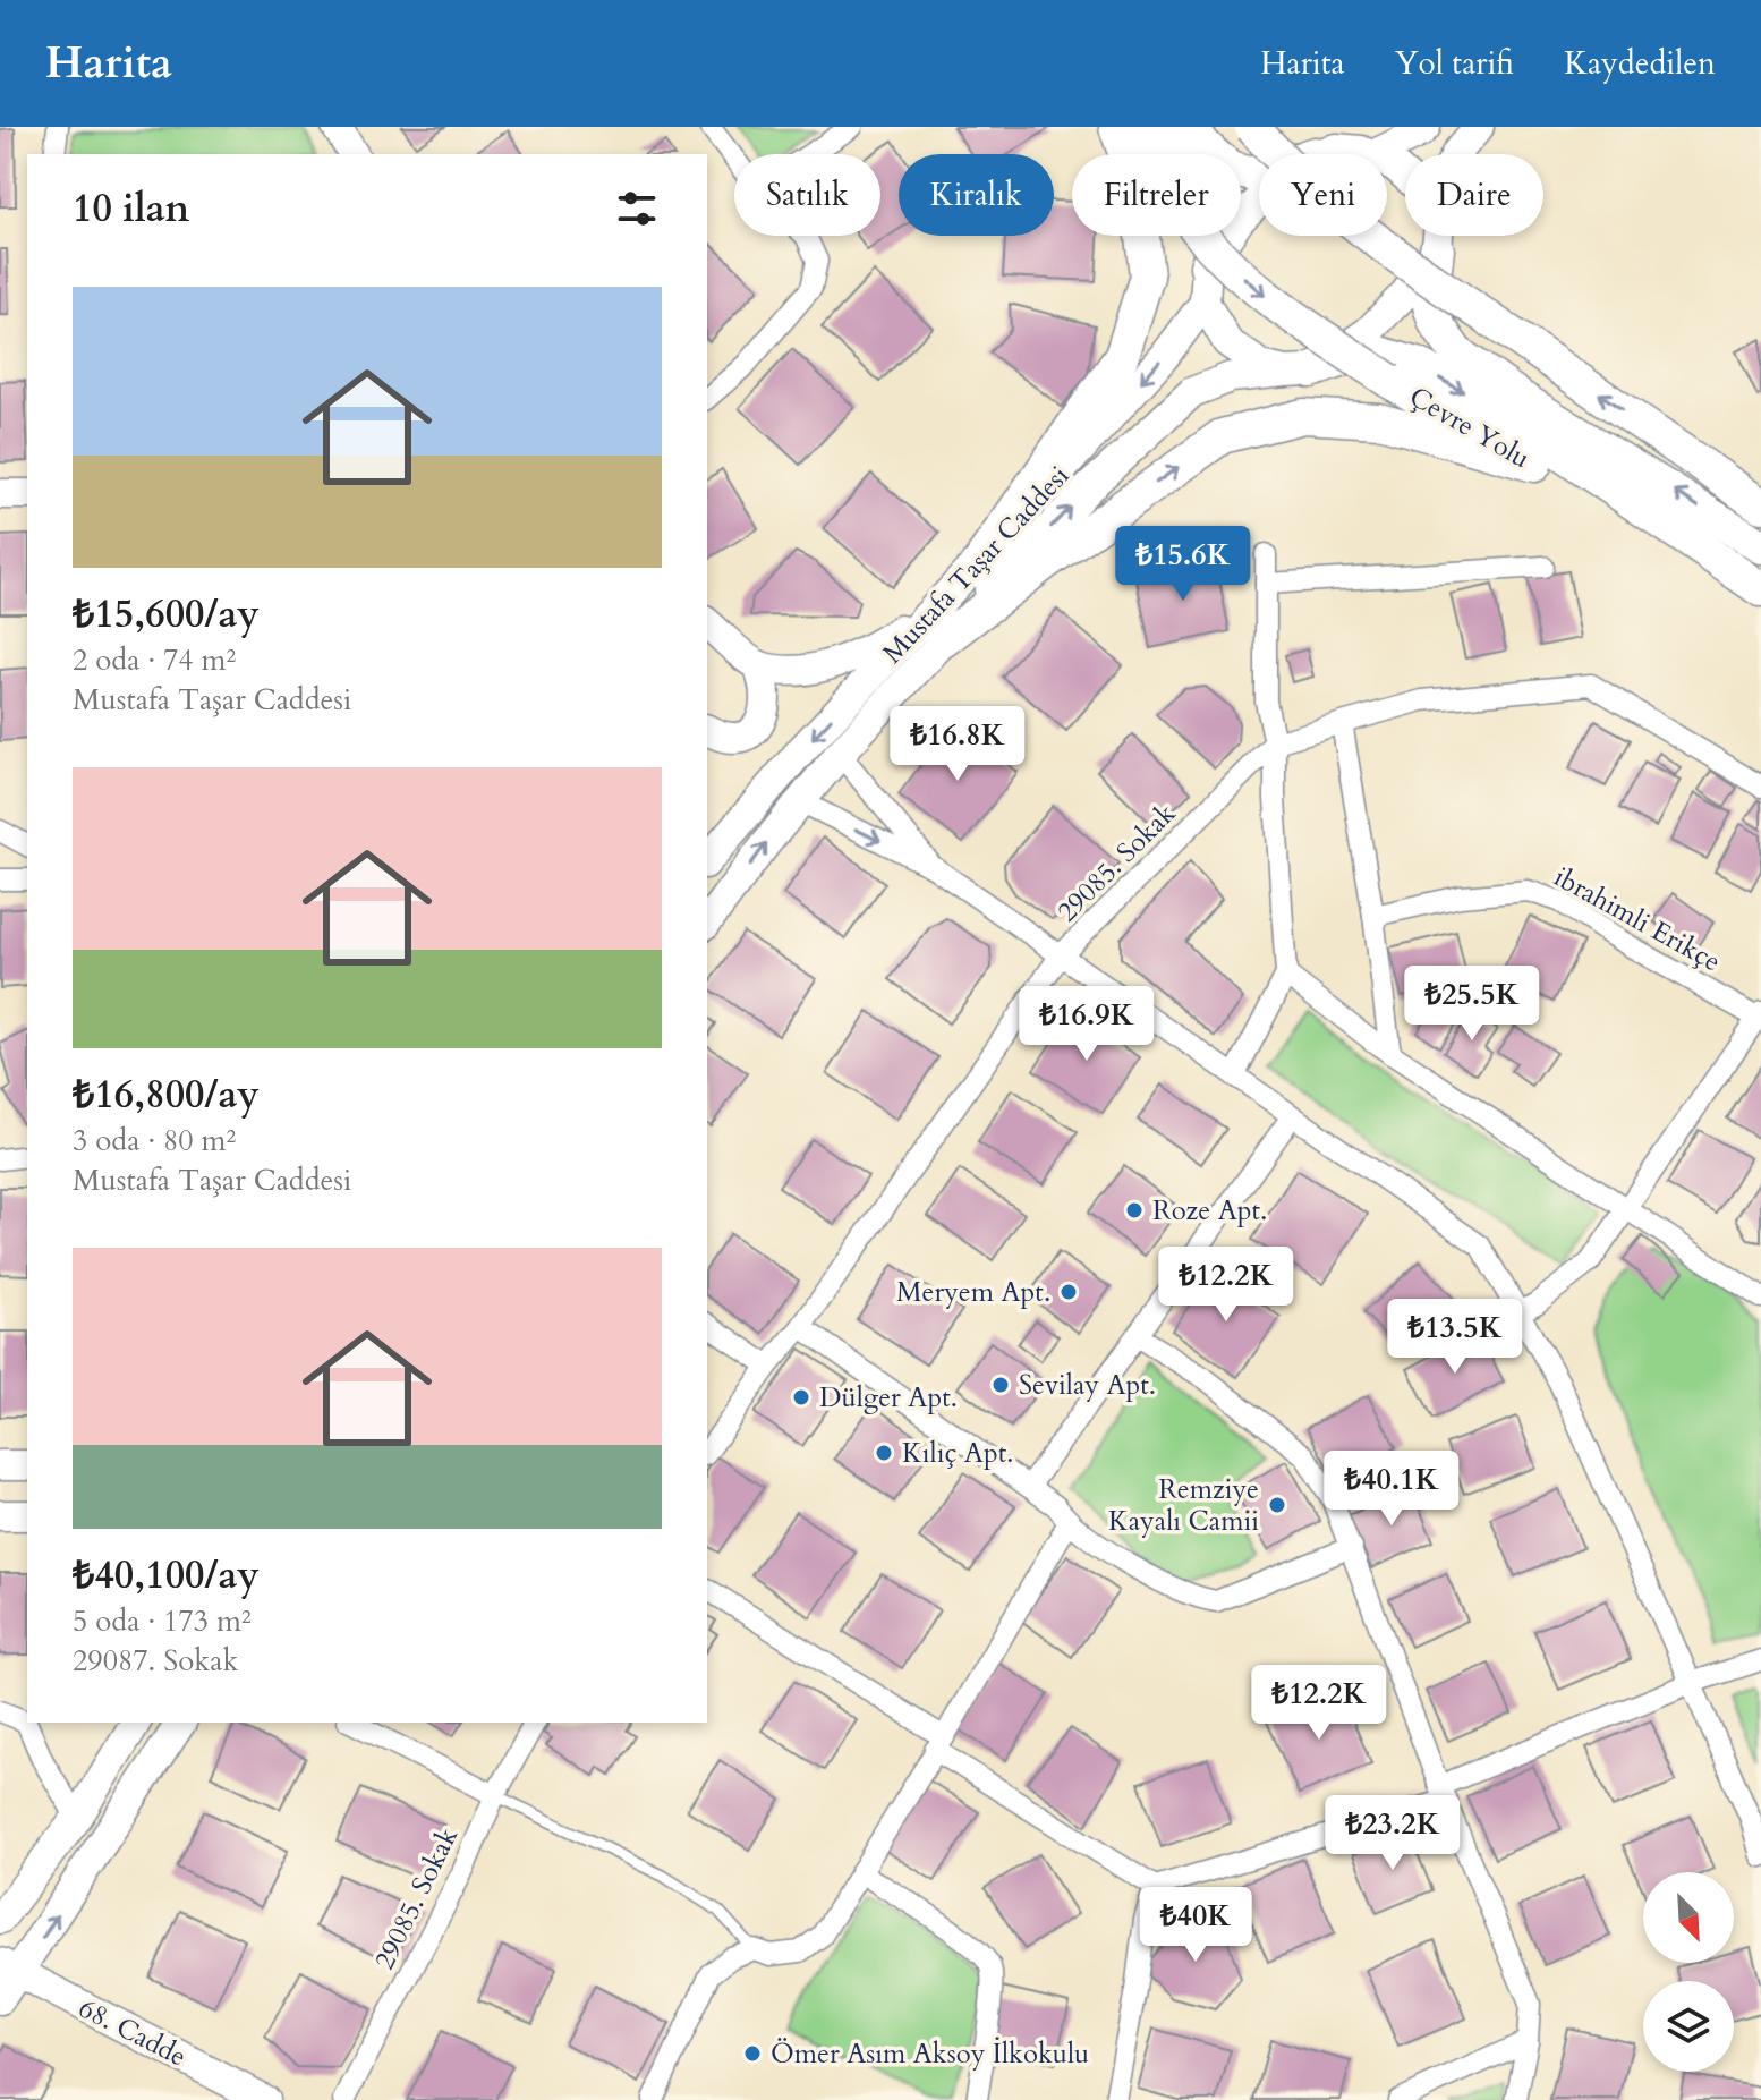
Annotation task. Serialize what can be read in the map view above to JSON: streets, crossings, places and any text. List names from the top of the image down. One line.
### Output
{"streets":{"main road":["Çevre Yolu","Mustafa Taşar Caddesi","68. Cadde"],"street":["29085. Sokak","ibrahimli Erikçe"]},"places":["Roze Apt.","Meryem Apt.","Sevilay Apt.","Dülger Apt.","Kılıç Apt.","Remziye Kayalı Camii","Ömer Asım Aksoy İlkokulu"],"north":"bottom right","page":{"header":"Harita","nav":["Harita","Yol tarifi","Kaydedilen"],"chip":["Satılık","Kiralık","Filtreler","Yeni","Daire"],"heading":"10 ilan","list":[{"name":"₺15,600/ay","note":"2 oda · 74 m² · Mustafa Taşar Caddesi"},{"name":"₺16,800/ay","note":"3 oda · 80 m² · Mustafa Taşar Caddesi"},{"name":"₺40,100/ay","note":"5 oda · 173 m² · 29087. Sokak"}],"price":["₺15.6K","₺16.8K","₺25.5K","₺16.9K","₺12.2K","₺13.5K","₺40.1K","₺12.2K","₺23.2K","₺40K"]}}
